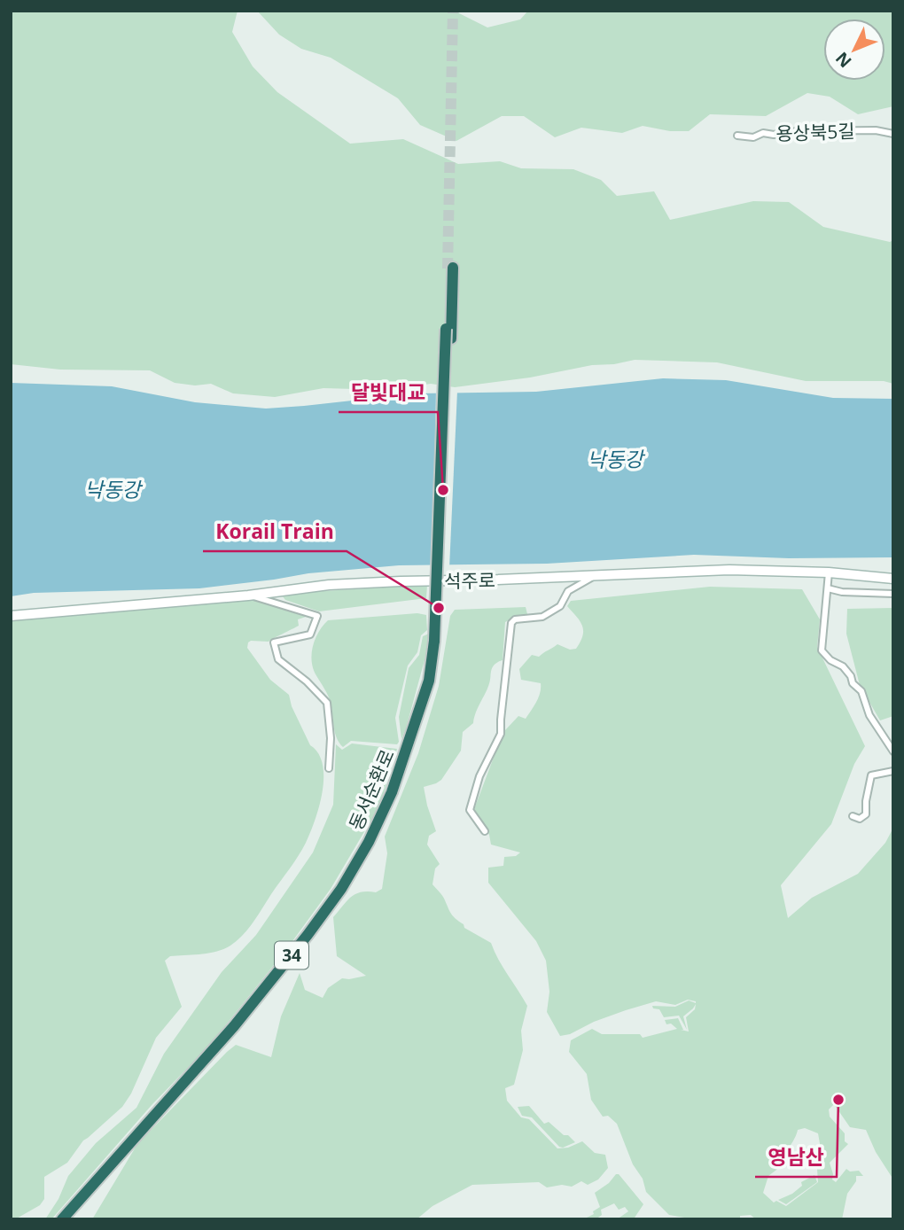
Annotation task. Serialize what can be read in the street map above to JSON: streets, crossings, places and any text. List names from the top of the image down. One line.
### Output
{"streets":{"highway":["동서순환로","34"],"street":["용상북5길","석주로"]},"water":["낙동강"],"places":["달빛대교","Korail Train","영남산"],"north":"bottom left"}
